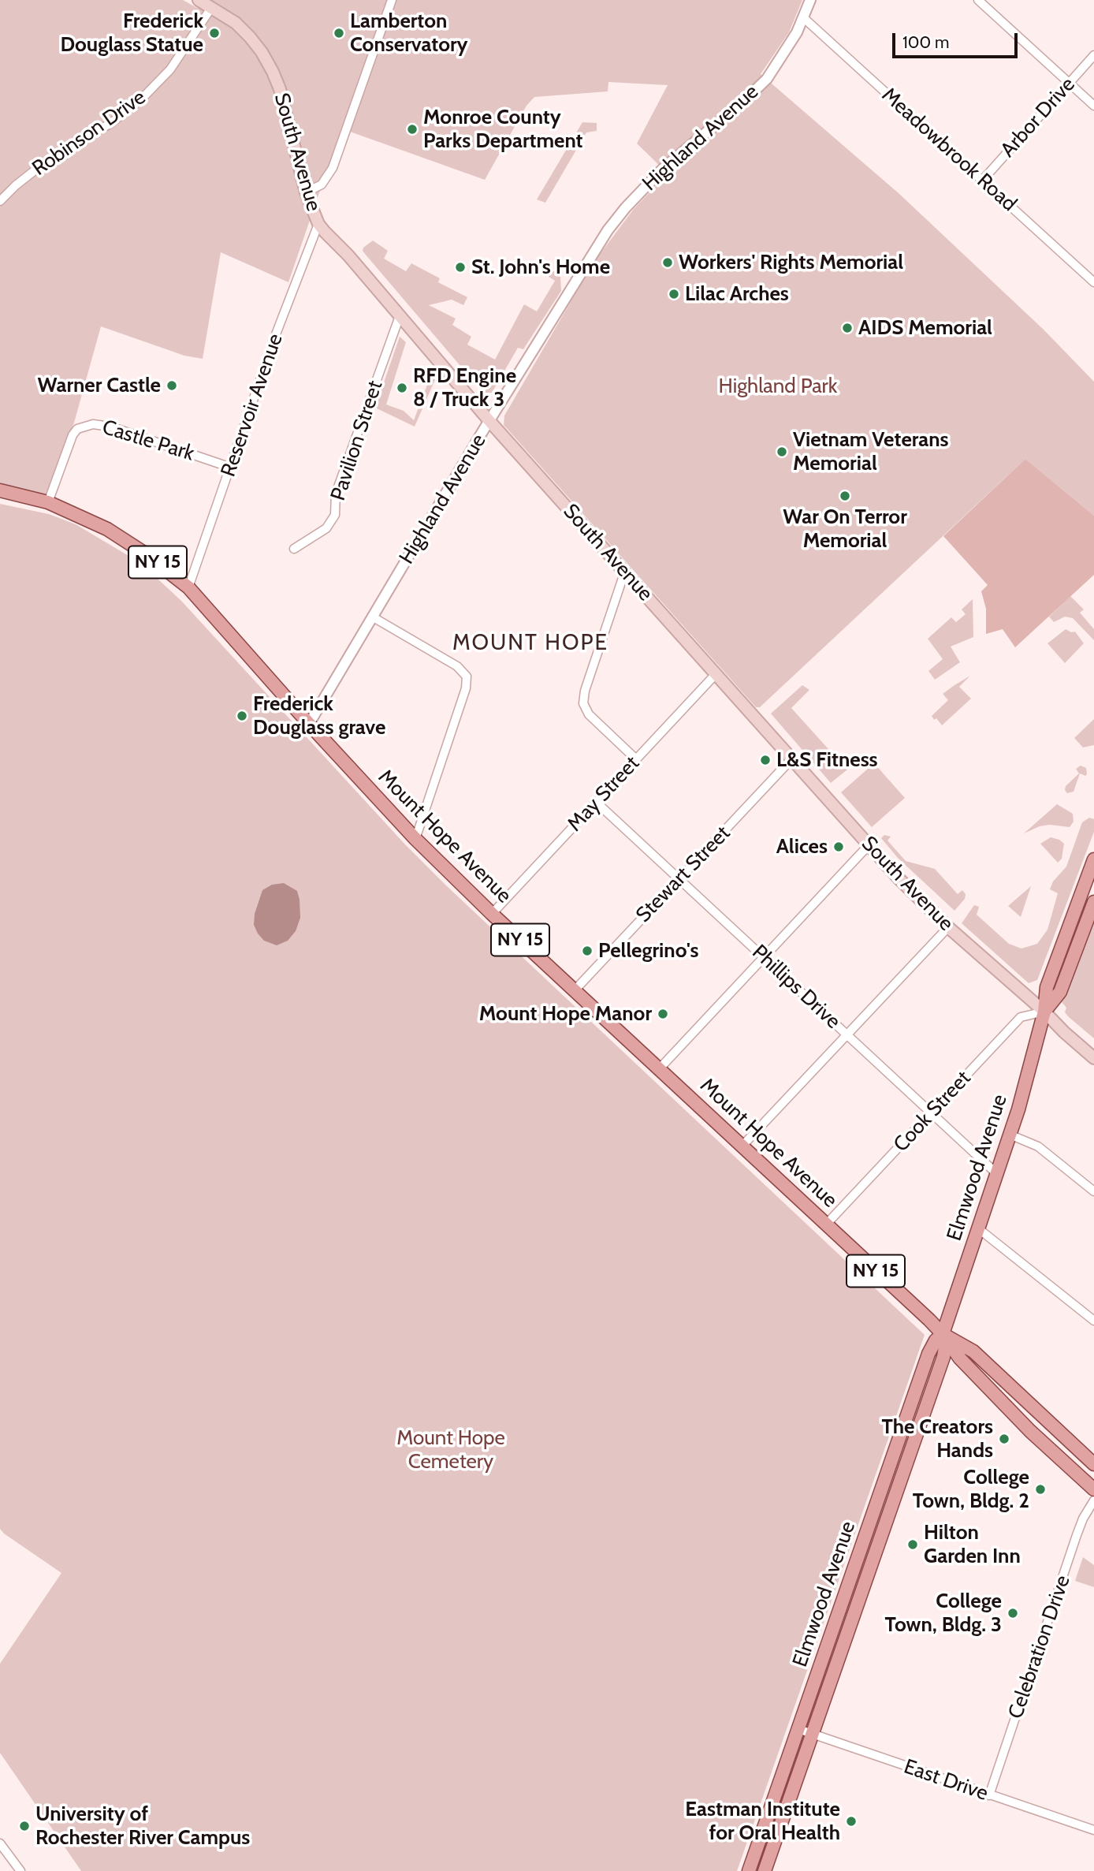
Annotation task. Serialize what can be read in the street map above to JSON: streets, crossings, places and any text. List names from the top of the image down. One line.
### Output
{"streets":{"main road":["South Avenue","NY 15","Mount Hope Avenue","Elmwood Avenue"],"street":["Arbor Drive","Robinson Drive","Highland Avenue","Meadowbrook Road","Reservoir Avenue","Castle Park","Pavilion Street","May Street","Stewart Street","Phillips Drive","Cook Street","Celebration Drive","East Drive"]},"crossings":[["Arbor Drive","Meadowbrook Road"],["Robinson Drive","South Avenue"],["Highland Avenue","Meadowbrook Road"],["Highland Avenue","South Avenue"],["Highland Avenue","Mount Hope Avenue"],["South Avenue","Reservoir Avenue"],["South Avenue","Pavilion Street"],["South Avenue","May Street"],["South Avenue","Stewart Street"],["South Avenue","Cook Street"],["South Avenue","Elmwood Avenue"],["Reservoir Avenue","Castle Park"],["Reservoir Avenue","Mount Hope Avenue"],["Castle Park","Mount Hope Avenue"],["May Street","Mount Hope Avenue"],["May Street","Phillips Drive"],["Mount Hope Avenue","Stewart Street"],["Mount Hope Avenue","Cook Street"],["Mount Hope Avenue","Elmwood Avenue"],["Stewart Street","Phillips Drive"],["Phillips Drive","Cook Street"],["Phillips Drive","Elmwood Avenue"],["Cook Street","Elmwood Avenue"],["Elmwood Avenue","East Drive"],["Celebration Drive","East Drive"]],"districts":["MOUNT HOPE"],"parks":["Highland Park","Mount Hope Cemetery"],"places":["Frederick Douglass Statue","Lamberton Conservatory","Monroe County Parks Department","Workers' Rights Memorial","St. John's Home","Lilac Arches","AIDS Memorial","Warner Castle","RFD Engine 8 / Truck 3","Vietnam Veterans Memorial","War On Terror Memorial","Frederick Douglass grave","L&S Fitness","Alices","Pellegrino's","Mount Hope Manor","The Creators Hands","College Town, Bldg. 2","Hilton Garden Inn","College Town, Bldg. 3","Eastman Institute for Oral Health","University of Rochester River Campus"],"scale_bar":"100 m"}
